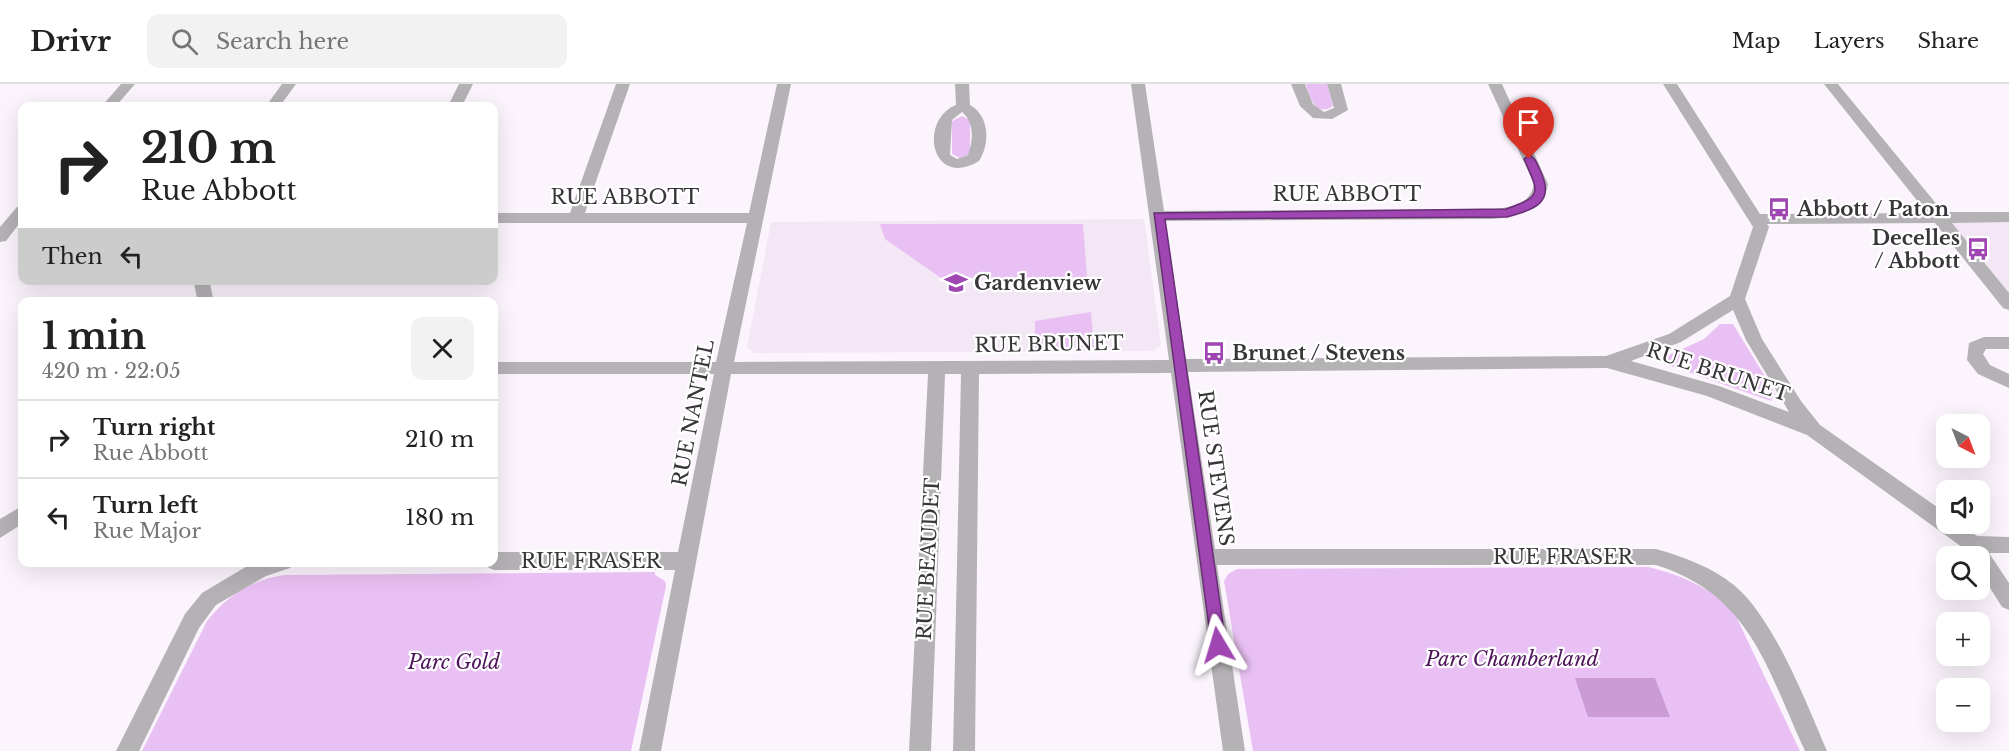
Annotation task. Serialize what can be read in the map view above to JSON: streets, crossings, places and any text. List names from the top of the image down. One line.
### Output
{"streets":{"street":["RUE ABBOTT","RUE BRUNET","RUE NANTEL","RUE STEVENS","RUE FRASER","RUE BEAUDET"]},"crossings":[["RUE ABBOTT","RUE NANTEL"],["RUE ABBOTT","RUE STEVENS"],["RUE BRUNET","RUE NANTEL"],["RUE BRUNET","RUE STEVENS"],["RUE BRUNET","RUE BEAUDET"],["RUE NANTEL","RUE FRASER"],["RUE STEVENS","RUE FRASER"]],"parks":["Parc Chamberland","Parc Gold"],"places":{"bus stop":["Abbott / Paton","Decelles / Abbott","Brunet / Stevens"],"school or university":["Gardenview"]},"north":"bottom right","page":{"header":"Drivr","search":"Search here","nav":["Map","Layers","Share"],"turn":["210 m","Rue Abbott"],"then":"Then","heading":["1 min","420 m · 22:05"],"list":[{"name":"Turn right","note":"Rue Abbott","value":"210 m"},{"name":"Turn left","note":"Rue Major","value":"180 m"}],"map_buttons":["+","−"]}}
